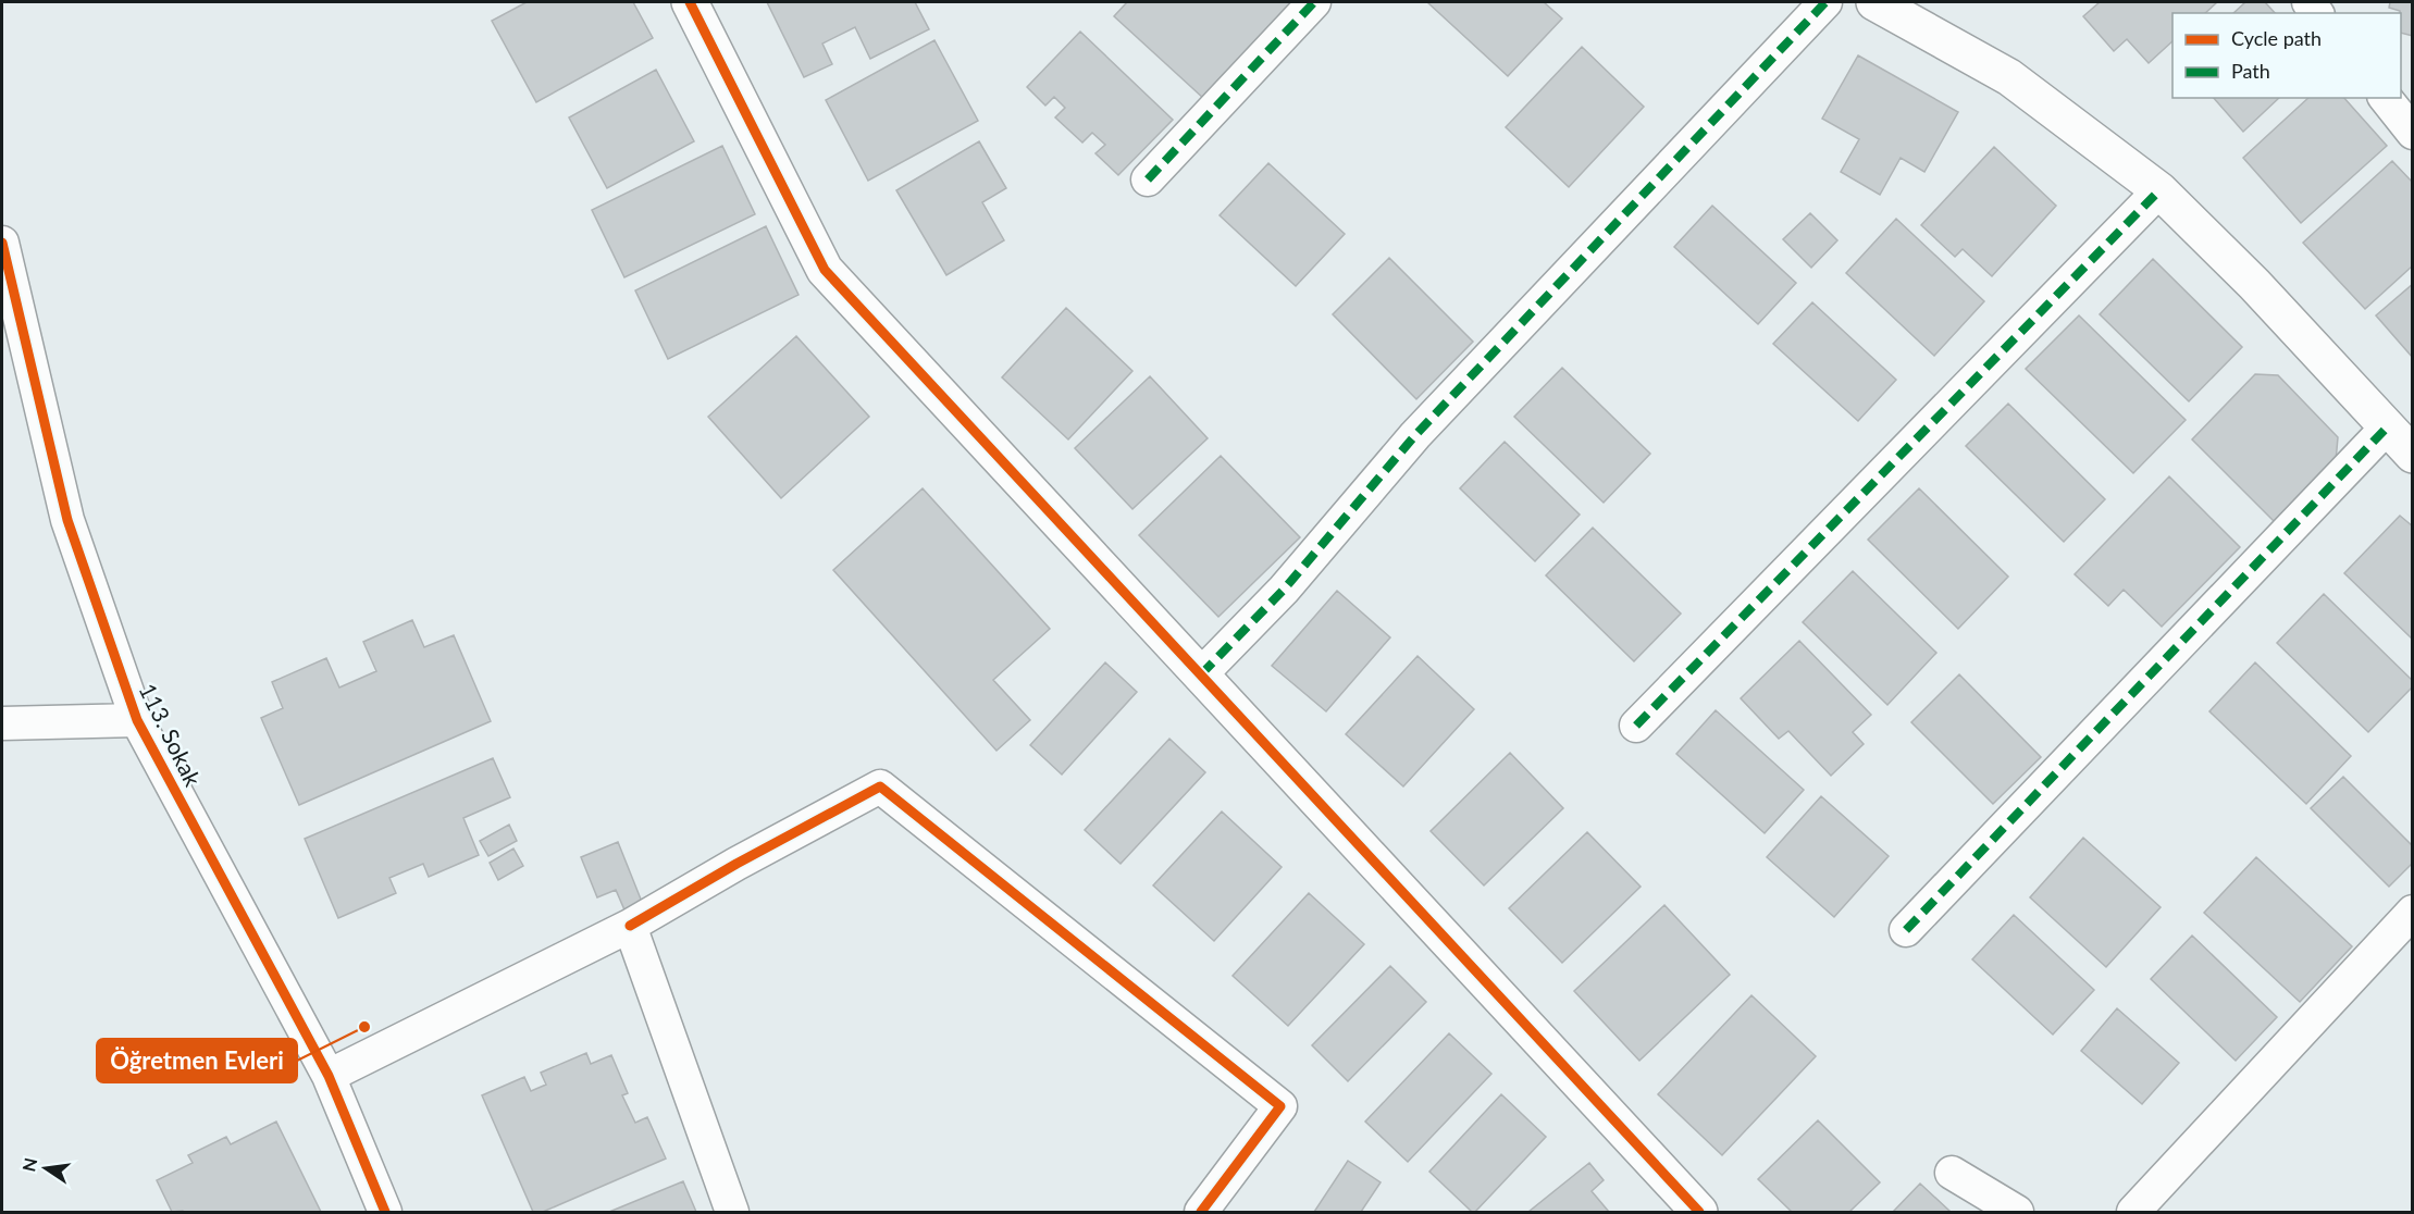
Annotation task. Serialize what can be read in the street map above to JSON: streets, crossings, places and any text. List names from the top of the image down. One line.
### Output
{"streets":{"street":["113. Sokak"]},"places":["Öğretmen Evleri"],"legend":["Cycle path","Path"],"north":"left"}
